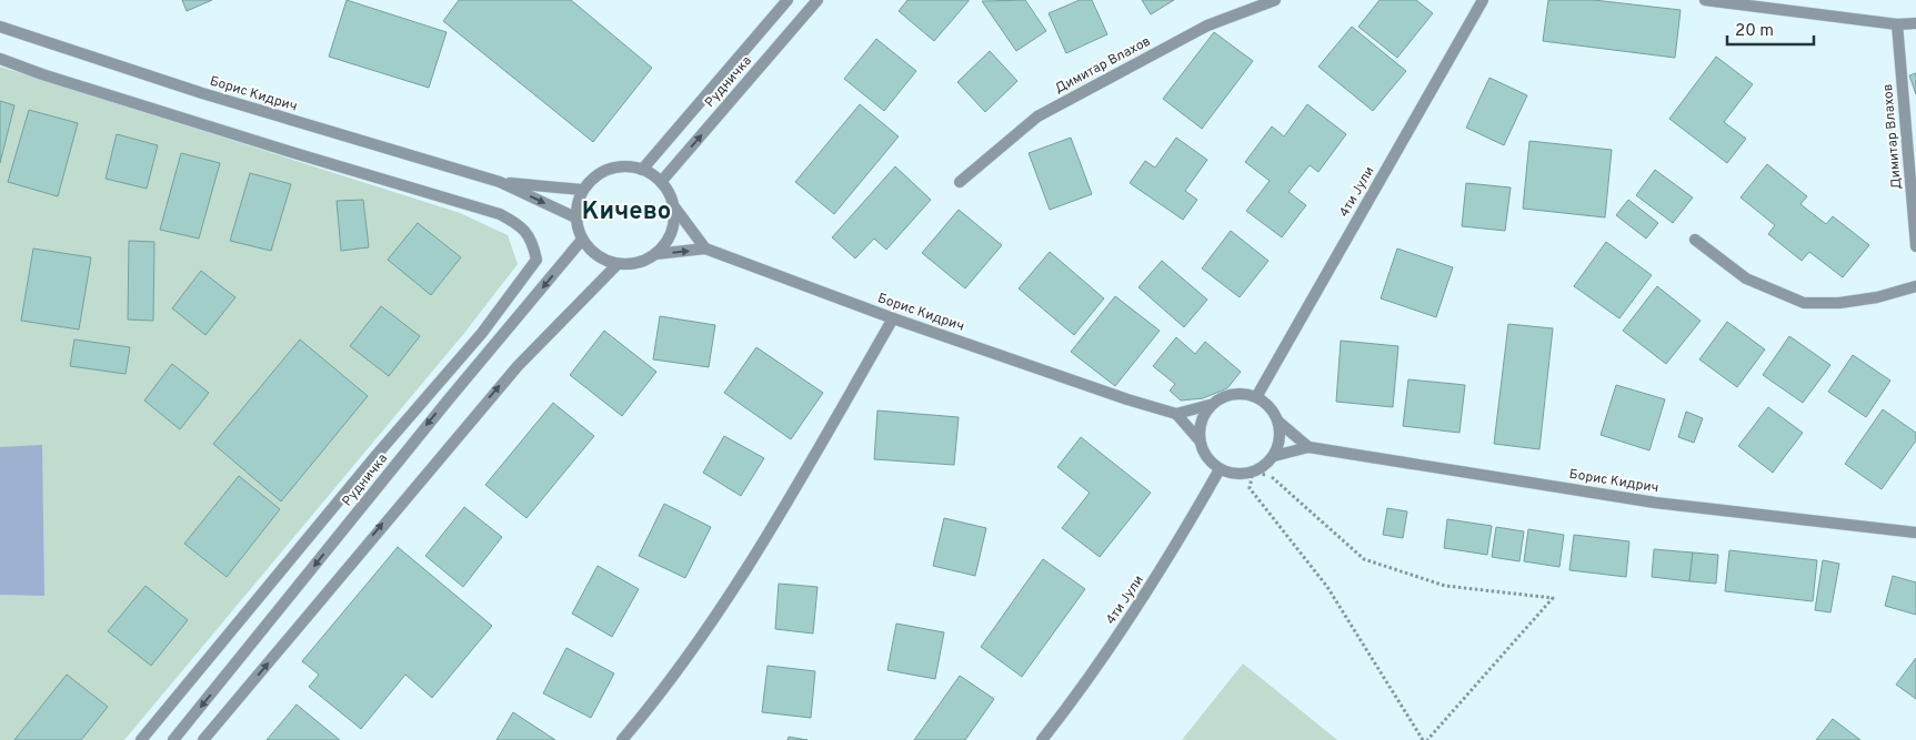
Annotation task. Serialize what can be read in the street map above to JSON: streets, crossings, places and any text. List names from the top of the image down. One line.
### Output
{"streets":{"street":["Димитар Влахов","Рудничка","Борис Кидрич","4ти Јули"]},"crossings":[["Рудничка","Борис Кидрич"]],"districts":["Кичево"],"scale_bar":"20 m"}
